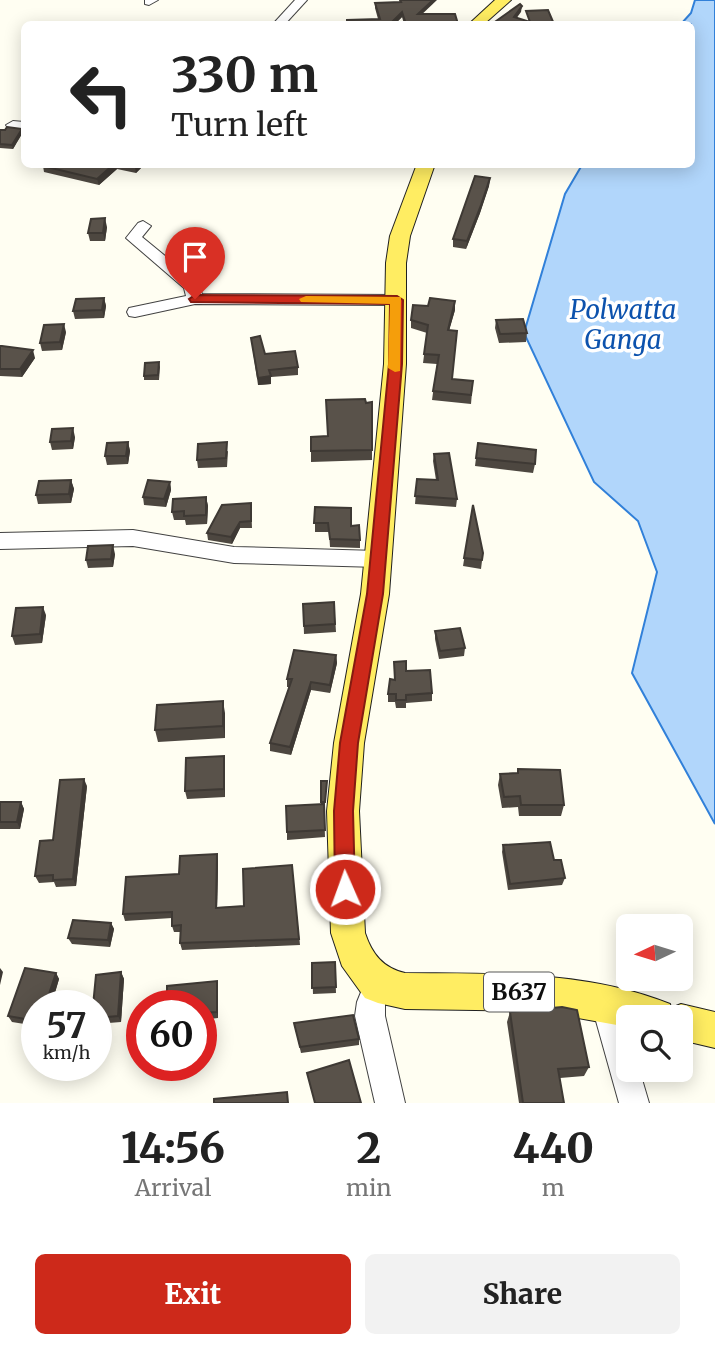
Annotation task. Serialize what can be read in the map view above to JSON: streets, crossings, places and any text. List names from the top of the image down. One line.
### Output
{"streets":{"main road":["B637"]},"water":["Polwatta Ganga"],"north":"left","page":{"turn":["330 m","Turn left"],"speed":"57 km/h","limit":"60","eta":["14:56","Arrival","2","min","440","m"],"buttons":["Exit","Share"]}}
